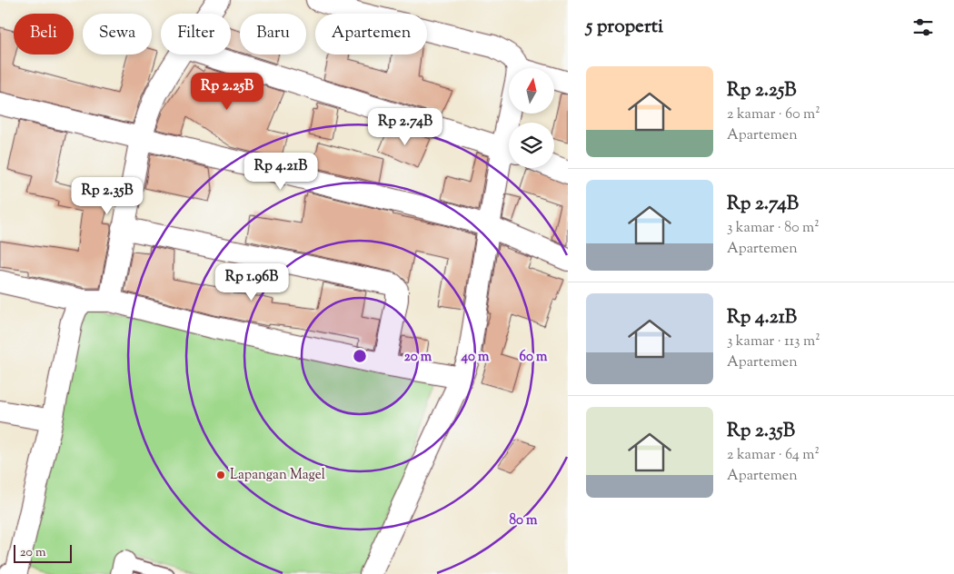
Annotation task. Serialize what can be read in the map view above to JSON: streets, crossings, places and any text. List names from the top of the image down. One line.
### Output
{"places":["Lapangan Magel"],"scale_bar":"20 m","north":"top","page":{"heading":"5 properti","chip":["Beli","Sewa","Filter","Baru","Apartemen"],"list":[{"name":"Rp 2.25B","note":"2 kamar · 60 m² · Apartemen"},{"name":"Rp 2.74B","note":"3 kamar · 80 m² · Apartemen"},{"name":"Rp 4.21B","note":"3 kamar · 113 m² · Apartemen"},{"name":"Rp 2.35B","note":"2 kamar · 64 m² · Apartemen"}],"price":["Rp 2.25B","Rp 2.74B","Rp 4.21B","Rp 2.35B","Rp 1.96B"],"scale":"20 m"},"rings":["20 m","40 m","60 m","80 m"]}
